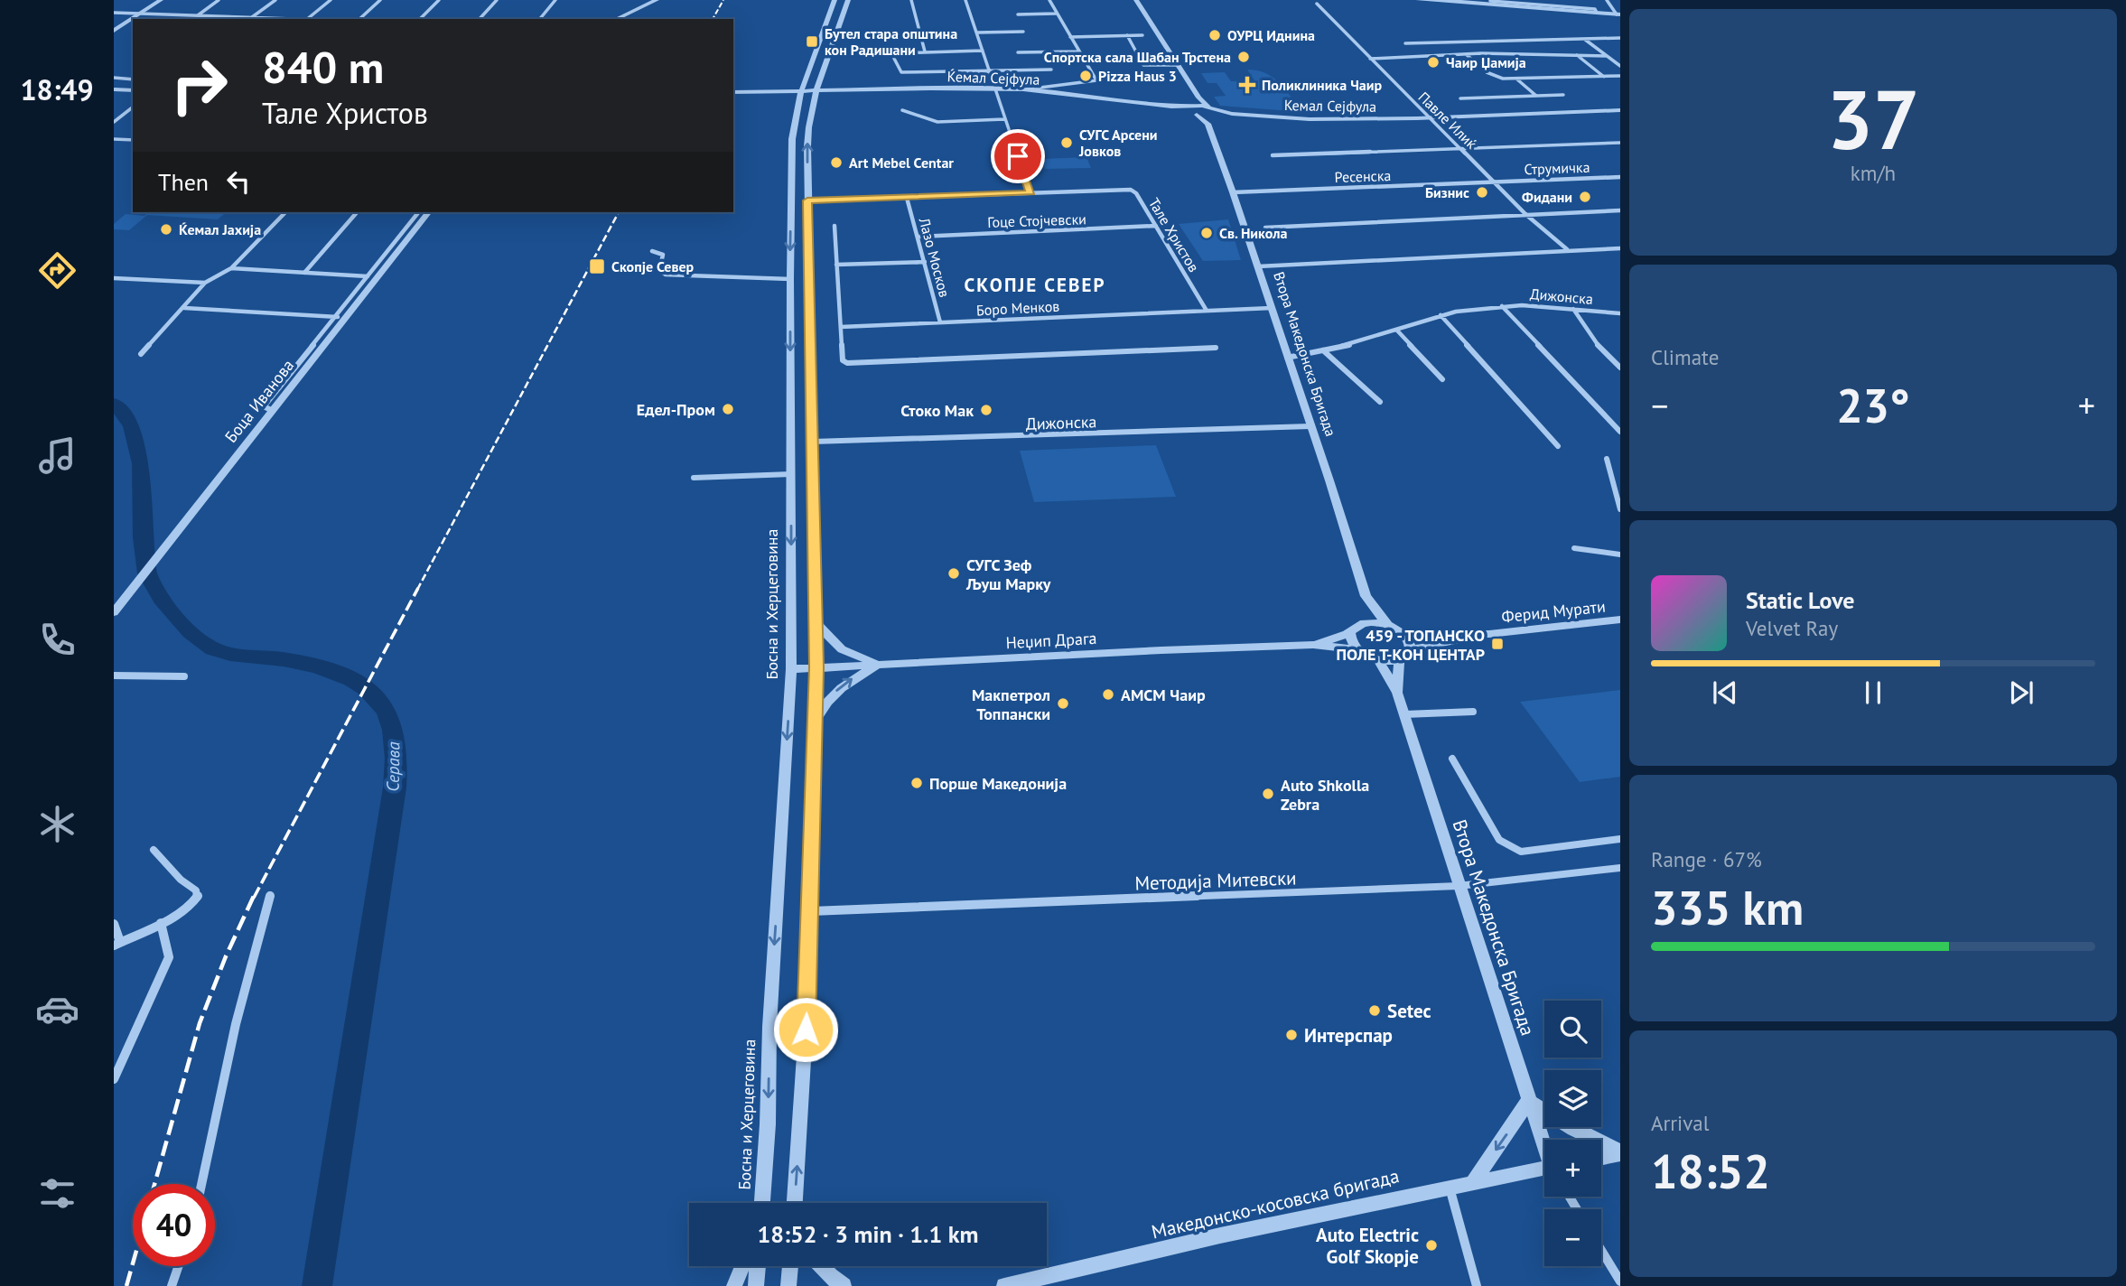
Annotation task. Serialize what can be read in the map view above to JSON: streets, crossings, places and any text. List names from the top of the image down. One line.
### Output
{"streets":{"street":["Ќемал Сејфула","Кемал Сејфула","Павле Илиќ","Струмичка","Ресенска","Гоце Стојчевски","Тале Христов","Лазо Москов","Дижонска","Боро Менков","Втора Македонска Бригада","Боца Иванова","Босна и Херцеговина","Ферид Мурати","Неџип Драга","Методија Митевски","Македонско-косовска бригада"]},"crossings":[["Ќемал Сејфула","Босна и Херцеговина"],["Кемал Сејфула","Павле Илиќ"],["Павле Илиќ","Струмичка"],["Павле Илиќ","Ресенска"],["Струмичка","Ресенска"],["Ресенска","Втора Македонска Бригада"],["Гоце Стојчевски","Тале Христов"],["Гоце Стојчевски","Лазо Москов"],["Тале Христов","Лазо Москов"],["Тале Христов","Боро Менков"],["Лазо Москов","Боро Менков"],["Дижонска","Втора Македонска Бригада"],["Боро Менков","Втора Македонска Бригада"],["Втора Македонска Бригада","Ферид Мурати"],["Втора Македонска Бригада","Неџип Драга"],["Втора Македонска Бригада","Методија Митевски"],["Босна и Херцеговина","Неџип Драга"],["Ферид Мурати","Неџип Драга"]],"districts":["СКОПЈЕ СЕВЕР"],"water":["Серава"],"places":{"other":["ОУРЦ Иднина","Спортска сала Шабан Трстена","Чаир Џамија","Pizza Haus 3","СУГС Арсени Јовков","Art Mebel Centar","Бизнис","Фидани","Ќемал Јахија","Св. Никола","Едел-Пром","Стоко Мак","СУГС Зеф Љуш Марку","АМСМ Чаир","Макпетрол Топпански","Порше Македонија","Auto Shkolla Zebra","Setec","Интерспар","Auto Electric Golf Skopje"],"transit":["Бутел стара општина кон Радишани","Скопје Север","459 - ТОПАНСКО ПОЛЕ Т-КОН ЦЕНТАР"],"health":["Поликлиника Чаир"]},"page":{"tabs":"18:49","tile":[["37","km/h"],"Climate",["Range · 67%","335 km"],["Arrival","18:52"]],"turn":["840 m","Тале Христов"],"then":"Then","heat":["−","23°","+"],"song":["Static Love","Velvet Ray"],"map_buttons":["+","−"],"limit":"40","trip":"18:52 · 3 min · 1.1 km"}}
